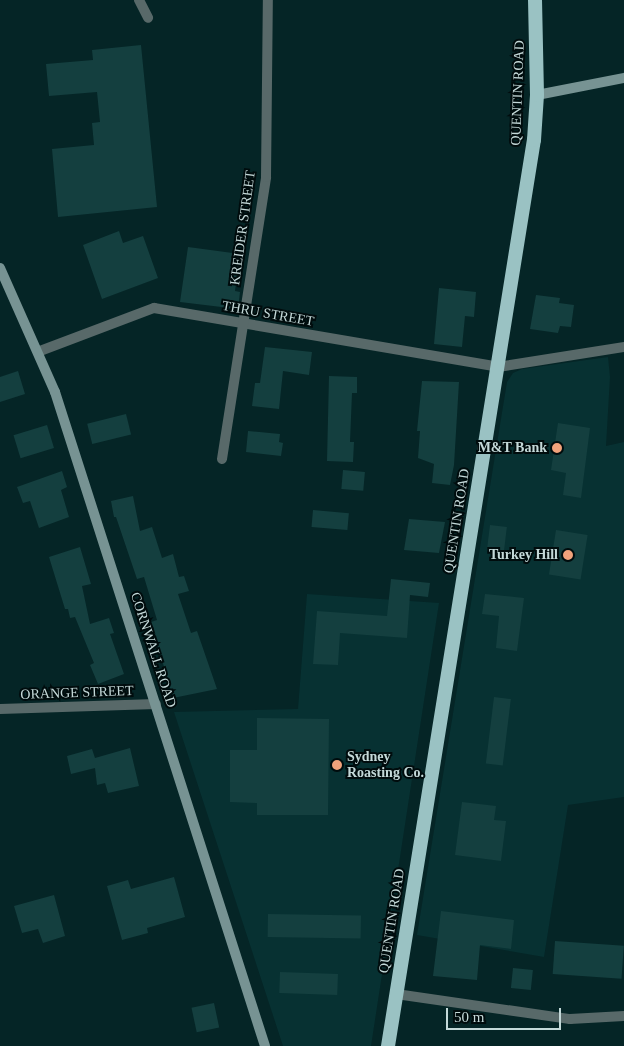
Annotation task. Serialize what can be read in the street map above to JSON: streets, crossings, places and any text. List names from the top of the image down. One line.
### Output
{"streets":{"highway":["QUENTIN ROAD"],"main road":["CORNWALL ROAD"],"street":["KREIDER STREET","THRU STREET","ORANGE STREET"]},"crossings":[["QUENTIN ROAD","THRU STREET"],["KREIDER STREET","THRU STREET"],["THRU STREET","CORNWALL ROAD"],["CORNWALL ROAD","ORANGE STREET"]],"places":["M&T Bank","Turkey Hill","Sydney Roasting Co."],"scale_bar":"50 m"}
